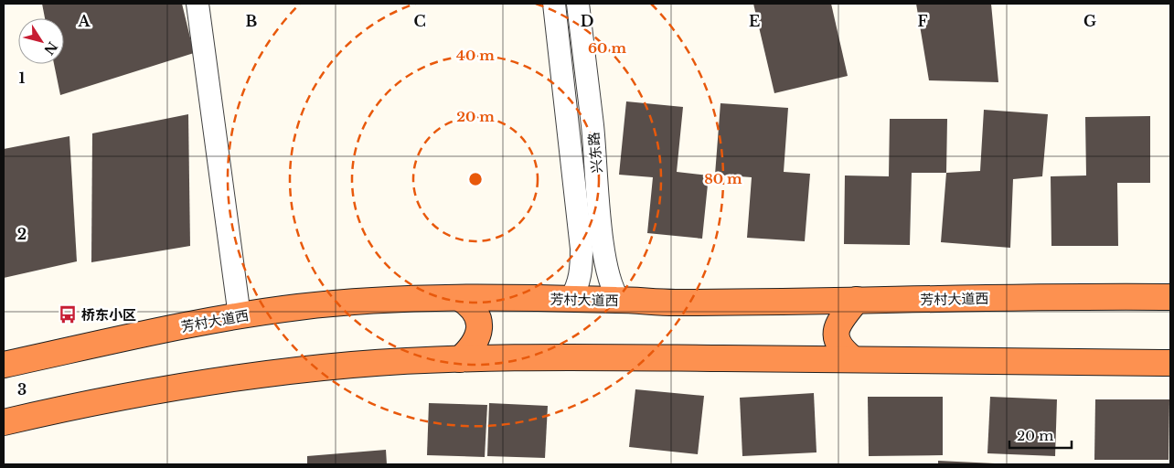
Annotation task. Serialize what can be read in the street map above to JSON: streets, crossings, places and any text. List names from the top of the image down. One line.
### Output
{"streets":{"highway":["芳村大道西"],"street":["兴东路"]},"crossings":[["兴东路","芳村大道西"]],"places":{"bus stop":["桥东小区"]},"scale_bar":"20 m","north":"bottom right","grid":{"columns":["A","B","C","D","E","F","G"],"rows":["1","2","3"]},"rings":["60 m","40 m","20 m","80 m"]}
